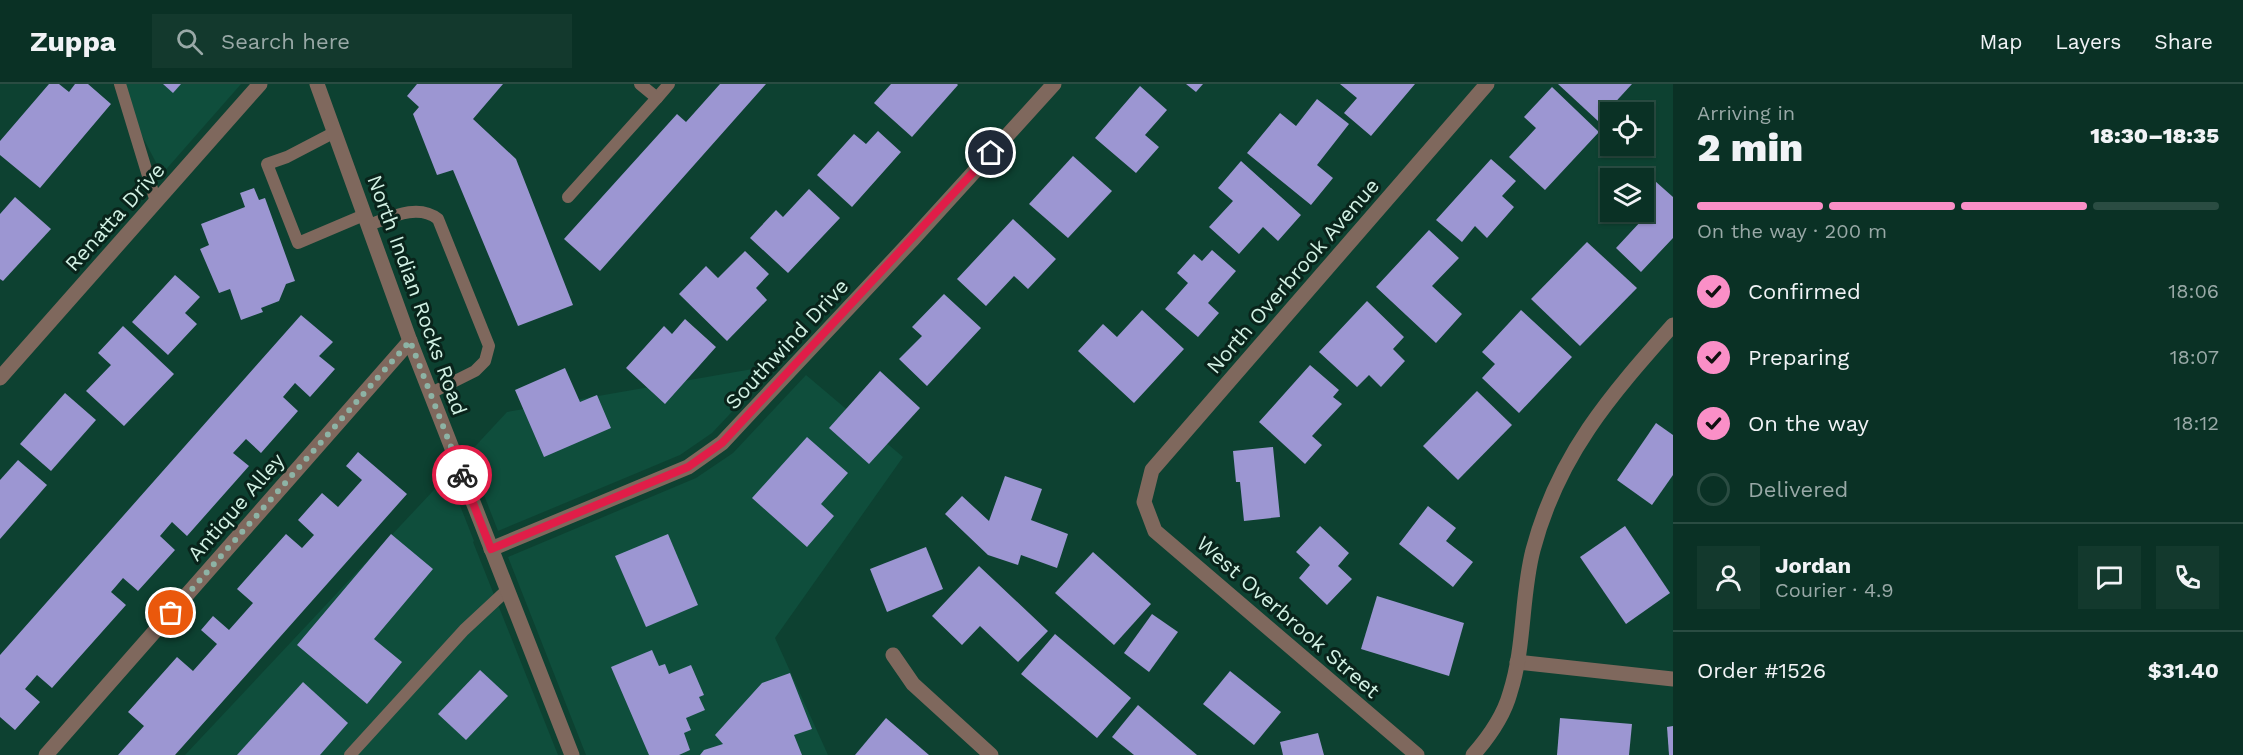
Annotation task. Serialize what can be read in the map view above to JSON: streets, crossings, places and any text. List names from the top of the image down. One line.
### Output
{"streets":{"street":["Renatta Drive","North Overbrook Avenue","North Indian Rocks Road","Southwind Drive","Antique Alley","West Overbrook Street"]},"crossings":[["North Overbrook Avenue","West Overbrook Street"],["North Indian Rocks Road","Southwind Drive"],["North Indian Rocks Road","Antique Alley"]],"page":{"header":"Zuppa","search":"Search here","nav":["Map","Layers","Share"],"heading":["2 min","Arriving in","18:30–18:35"],"panel":["Jordan","Courier · 4.9","Order #1526","$31.40"],"bar":"On the way · 200 m","list":[["Confirmed","18:06"],["Preparing","18:07"],["On the way","18:12"],"Delivered"]}}
